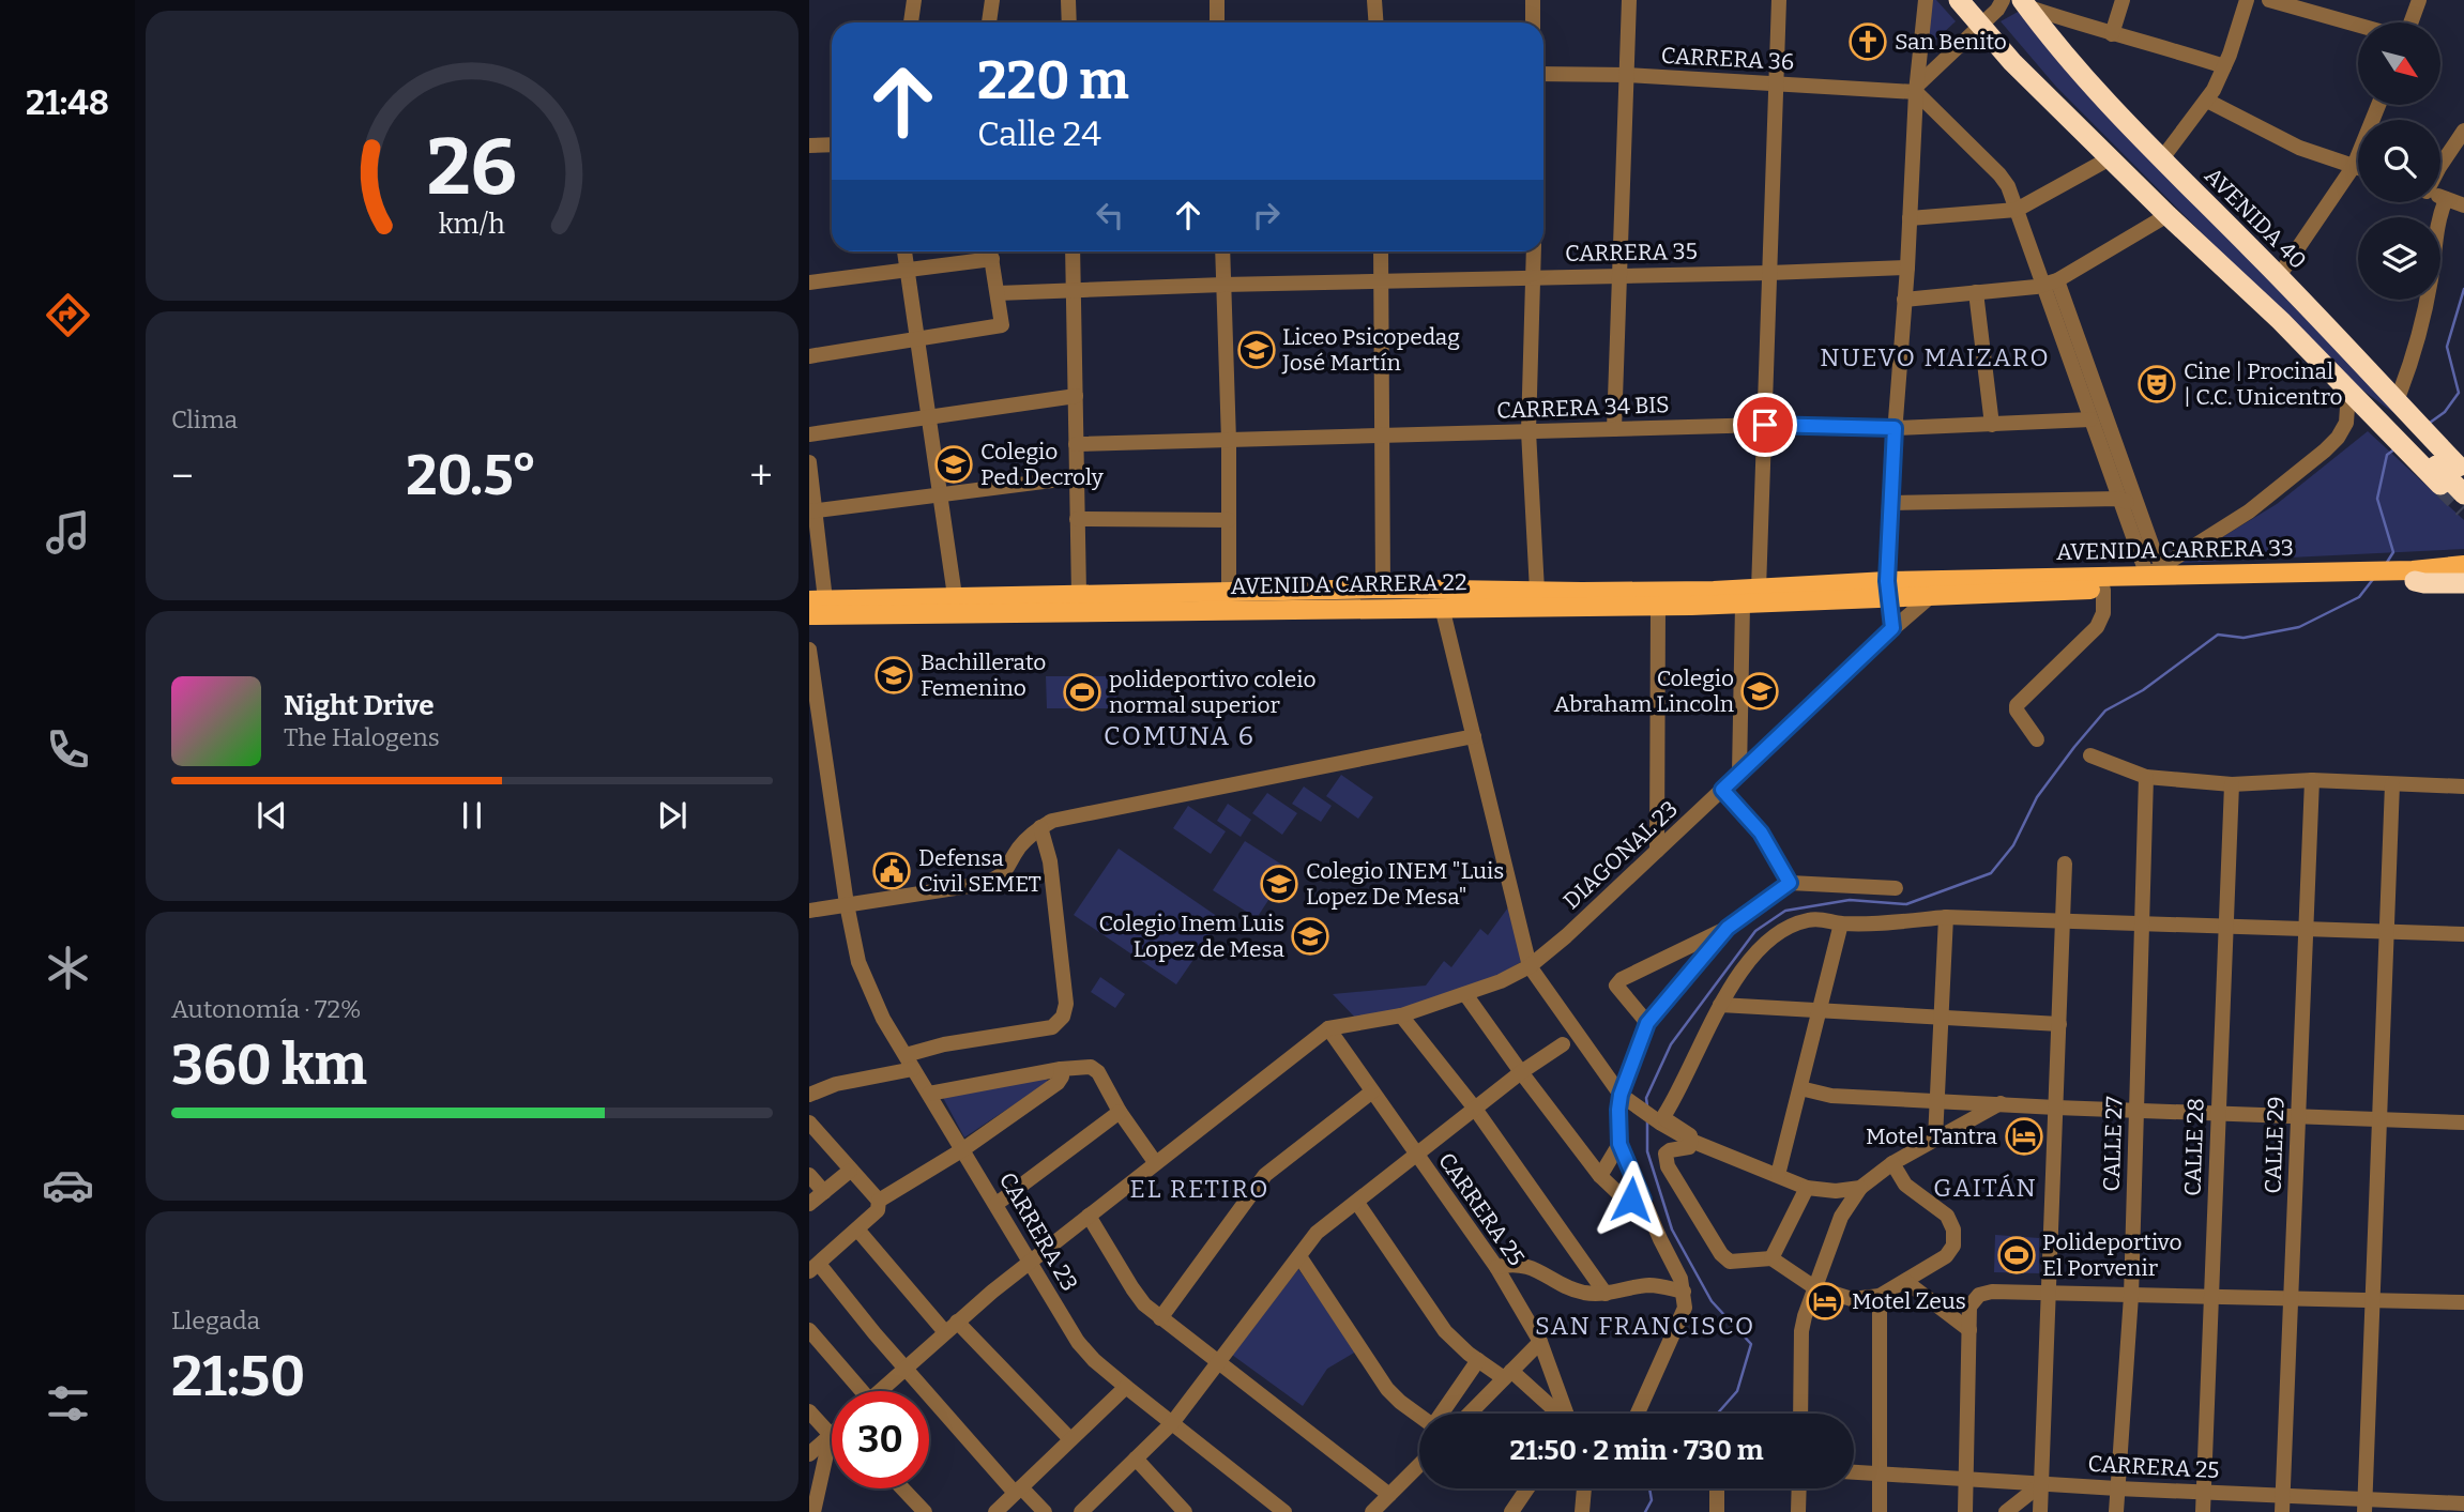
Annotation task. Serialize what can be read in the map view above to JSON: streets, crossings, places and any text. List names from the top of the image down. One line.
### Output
{"streets":{"highway":["AVENIDA 40"],"main road":["AVENIDA CARRERA 33","AVENIDA CARRERA 22"],"street":["CARRERA 36","CARRERA 35","CARRERA 34 BIS","DIAGONAL 23","CALLE 27","CALLE 29","CALLE 28","CARRERA 25","CARRERA 23"]},"crossings":[["AVENIDA CARRERA 33","AVENIDA CARRERA 22"],["AVENIDA CARRERA 33","DIAGONAL 23"],["DIAGONAL 23","CARRERA 25"],["CALLE 27","CARRERA 25"],["CALLE 29","CARRERA 25"],["CALLE 28","CARRERA 25"]],"districts":["NUEVO MAIZARO","COMUNA 6","GAITÁN","EL RETIRO","SAN FRANCISCO"],"places":{"church":["San Benito"],"school or university":["Liceo Psicopedag José Martín","Colegio Ped Decroly","Bachillerato Femenino","Colegio Abraham Lincoln","Colegio INEM \"Luis Lopez De Mesa\"","Colegio Inem Luis Lopez de Mesa"],"theatre":["Cine | Procinal | C.C. Unicentro"],"sports":["polideportivo coleio normal superior","Polideportivo El Porvenir"],"public building":["Defensa Civil SEMET"],"hotel":["Motel Tantra","Motel Zeus"]},"north":"bottom right","page":{"tabs":"21:48","turn":["220 m","Calle 24"],"tile":["Clima",["Autonomía · 72%","360 km"],["Llegada","21:50"]],"heat":["−","20.5°","+"],"song":["Night Drive","The Halogens"],"limit":"30","trip":"21:50 · 2 min · 730 m","gauge":["26","km/h"]}}
